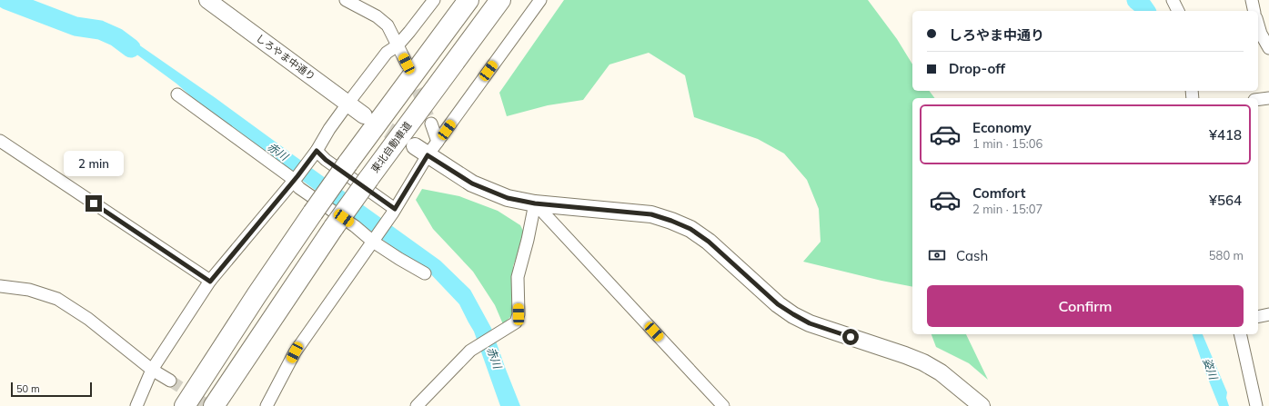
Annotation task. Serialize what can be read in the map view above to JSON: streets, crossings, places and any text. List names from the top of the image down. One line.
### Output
{"streets":{"highway":["東北自動車道"],"street":["しろやま中通り"]},"water":["赤川","姿川"],"scale_bar":"50 m","page":{"banner":["しろやま中通り","Drop-off"],"list":[{"name":"Economy","note":"1 min · 15:06","value":"¥418"},{"name":"Comfort","note":"2 min · 15:07","value":"¥564"}],"bubble":"2 min","pay":["Cash","580 m"],"buttons":"Confirm","scale":"50 m"}}
